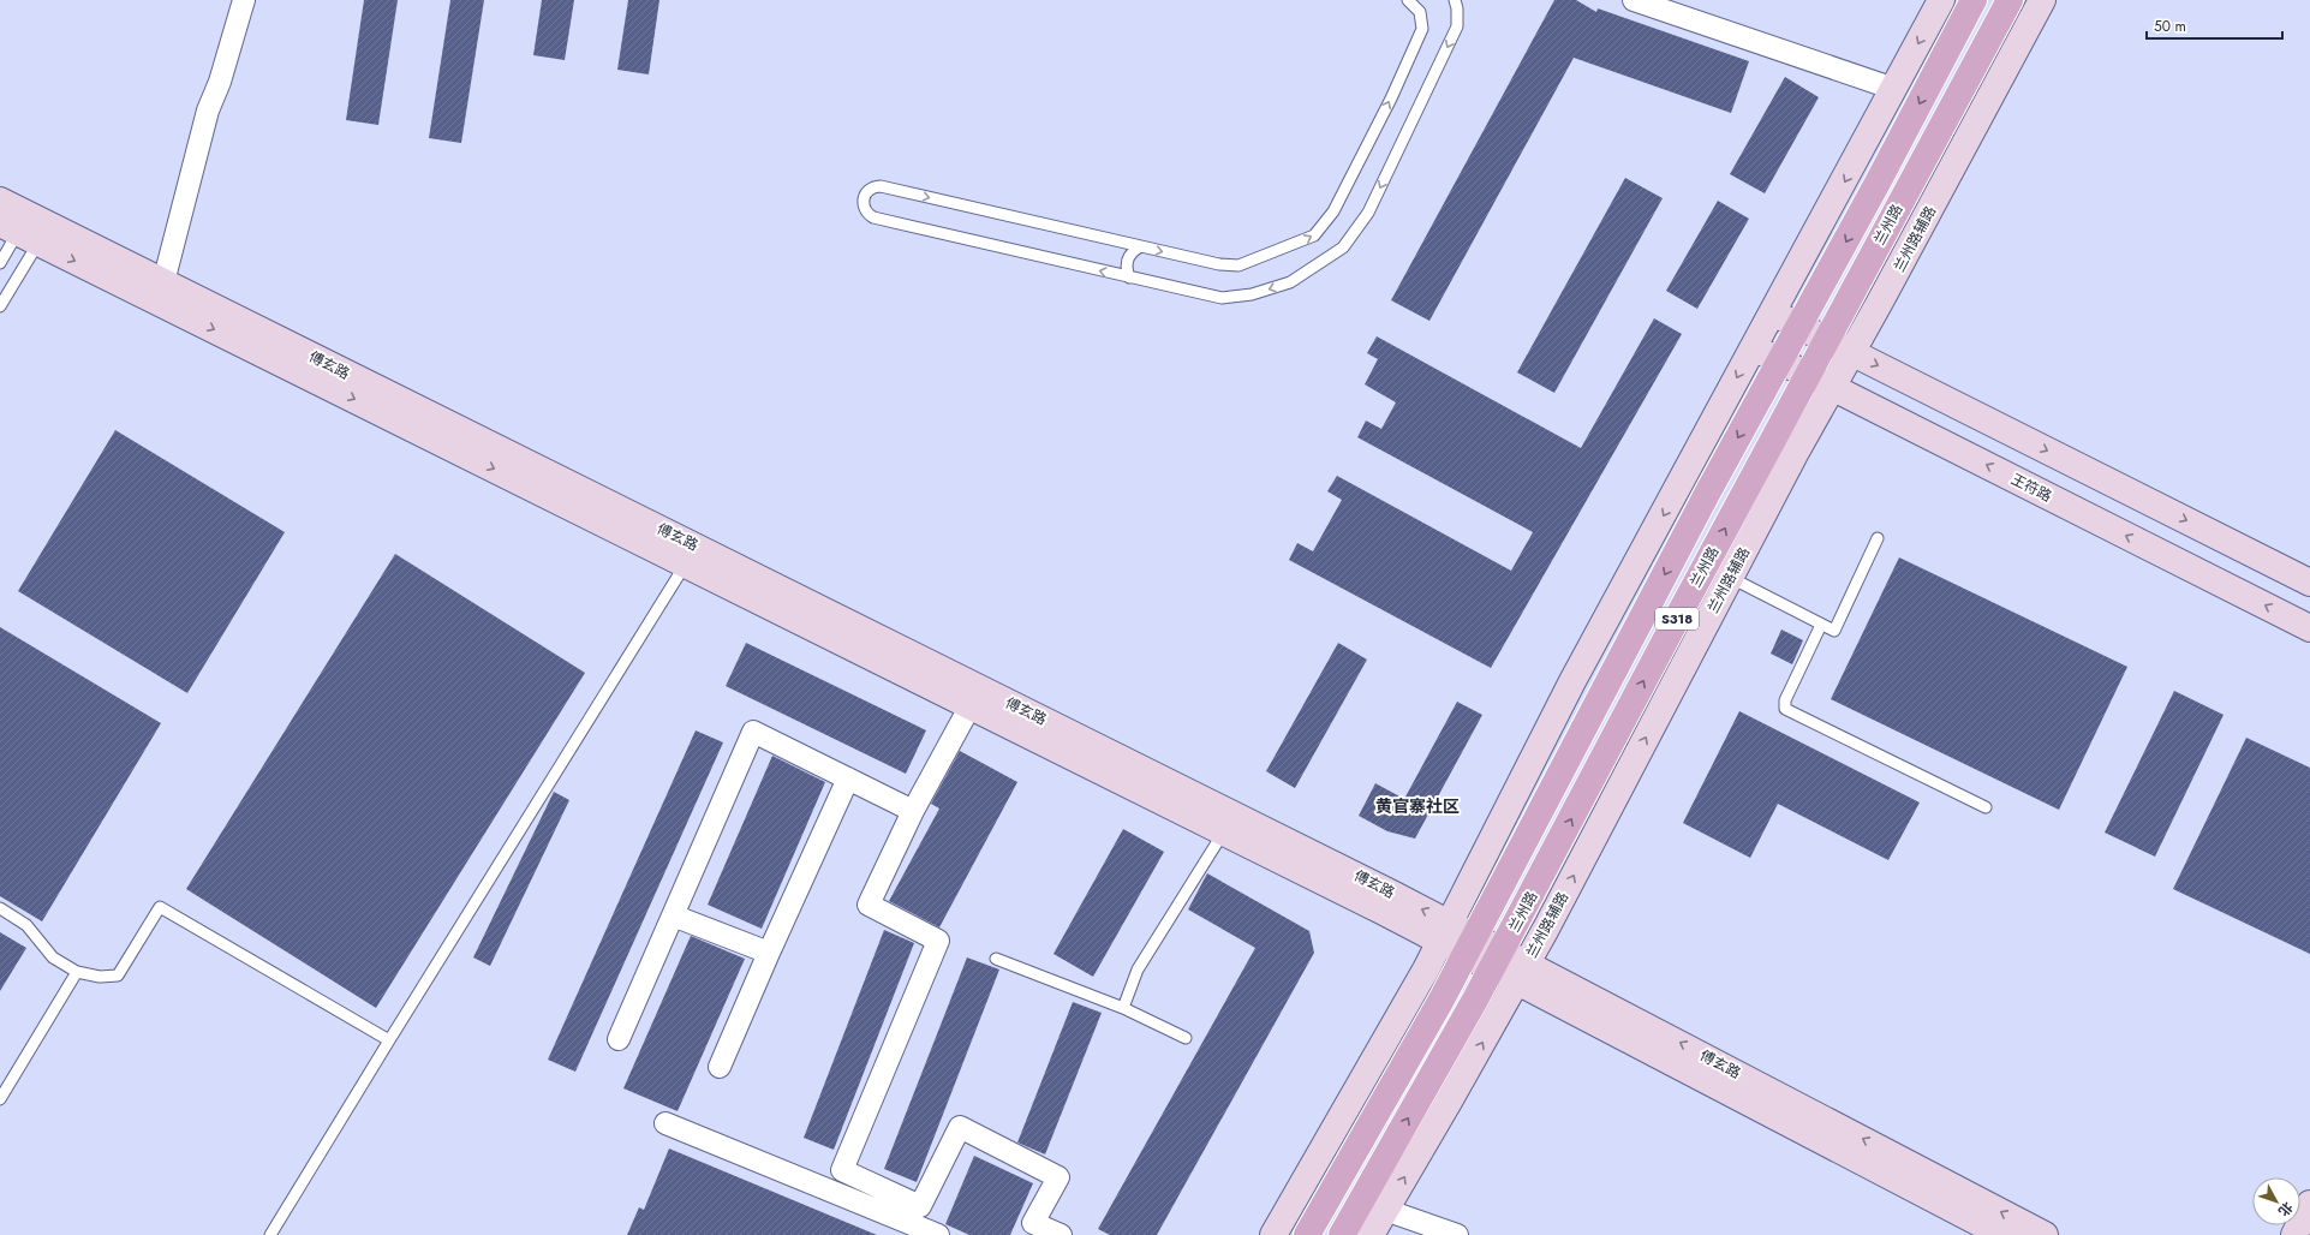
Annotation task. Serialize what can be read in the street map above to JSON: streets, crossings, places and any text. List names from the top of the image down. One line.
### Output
{"streets":{"main road":["兰州路","S318"],"street":["兰州路辅路","傅玄路","王符路"]},"crossings":[["兰州路","兰州路辅路"],["兰州路","傅玄路"],["兰州路","王符路"],["兰州路辅路","傅玄路"],["兰州路辅路","王符路"]],"districts":["黄官寨社区"],"scale_bar":"50 m","north":"bottom right"}
